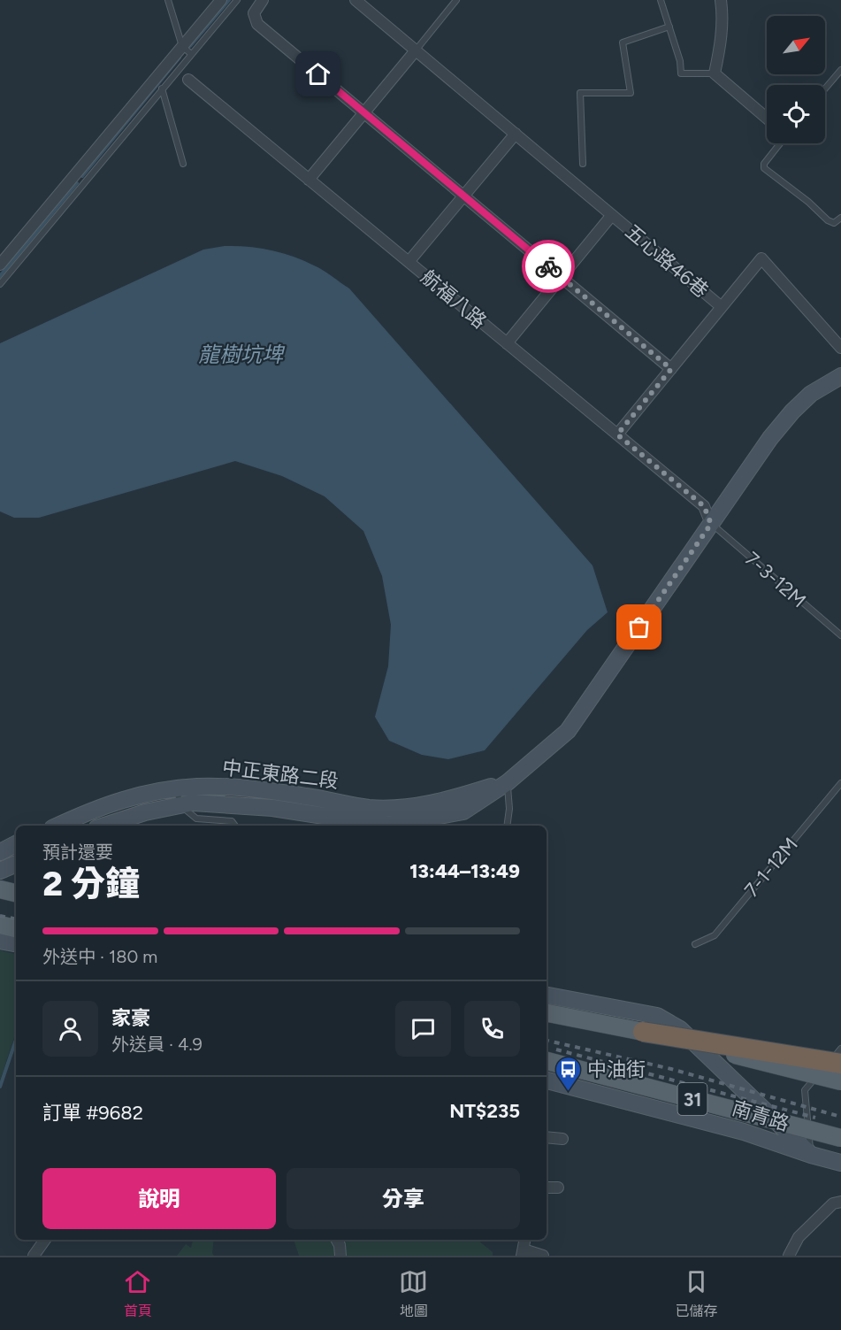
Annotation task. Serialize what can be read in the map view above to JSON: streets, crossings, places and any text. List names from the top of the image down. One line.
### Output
{"streets":{"main road":["中正東路二段","31","南青路"],"street":["五心路46巷","航福八路"],"lane":["7-3-12M","7-1-12M"]},"crossings":[["航福八路","7-3-12M"],["航福八路","中正東路二段"],["7-3-12M","中正東路二段"]],"water":["龍樹坑埤"],"places":{"bus stop":["中油街"]},"north":"top right","page":{"heading":["2 分鐘","預計還要","13:44–13:49"],"panel":["家豪","外送員 · 4.9","訂單 #9682","NT$235"],"bar":"外送中 · 180 m","buttons":["說明","分享"],"tabs":["首頁","地圖","已儲存"]}}
